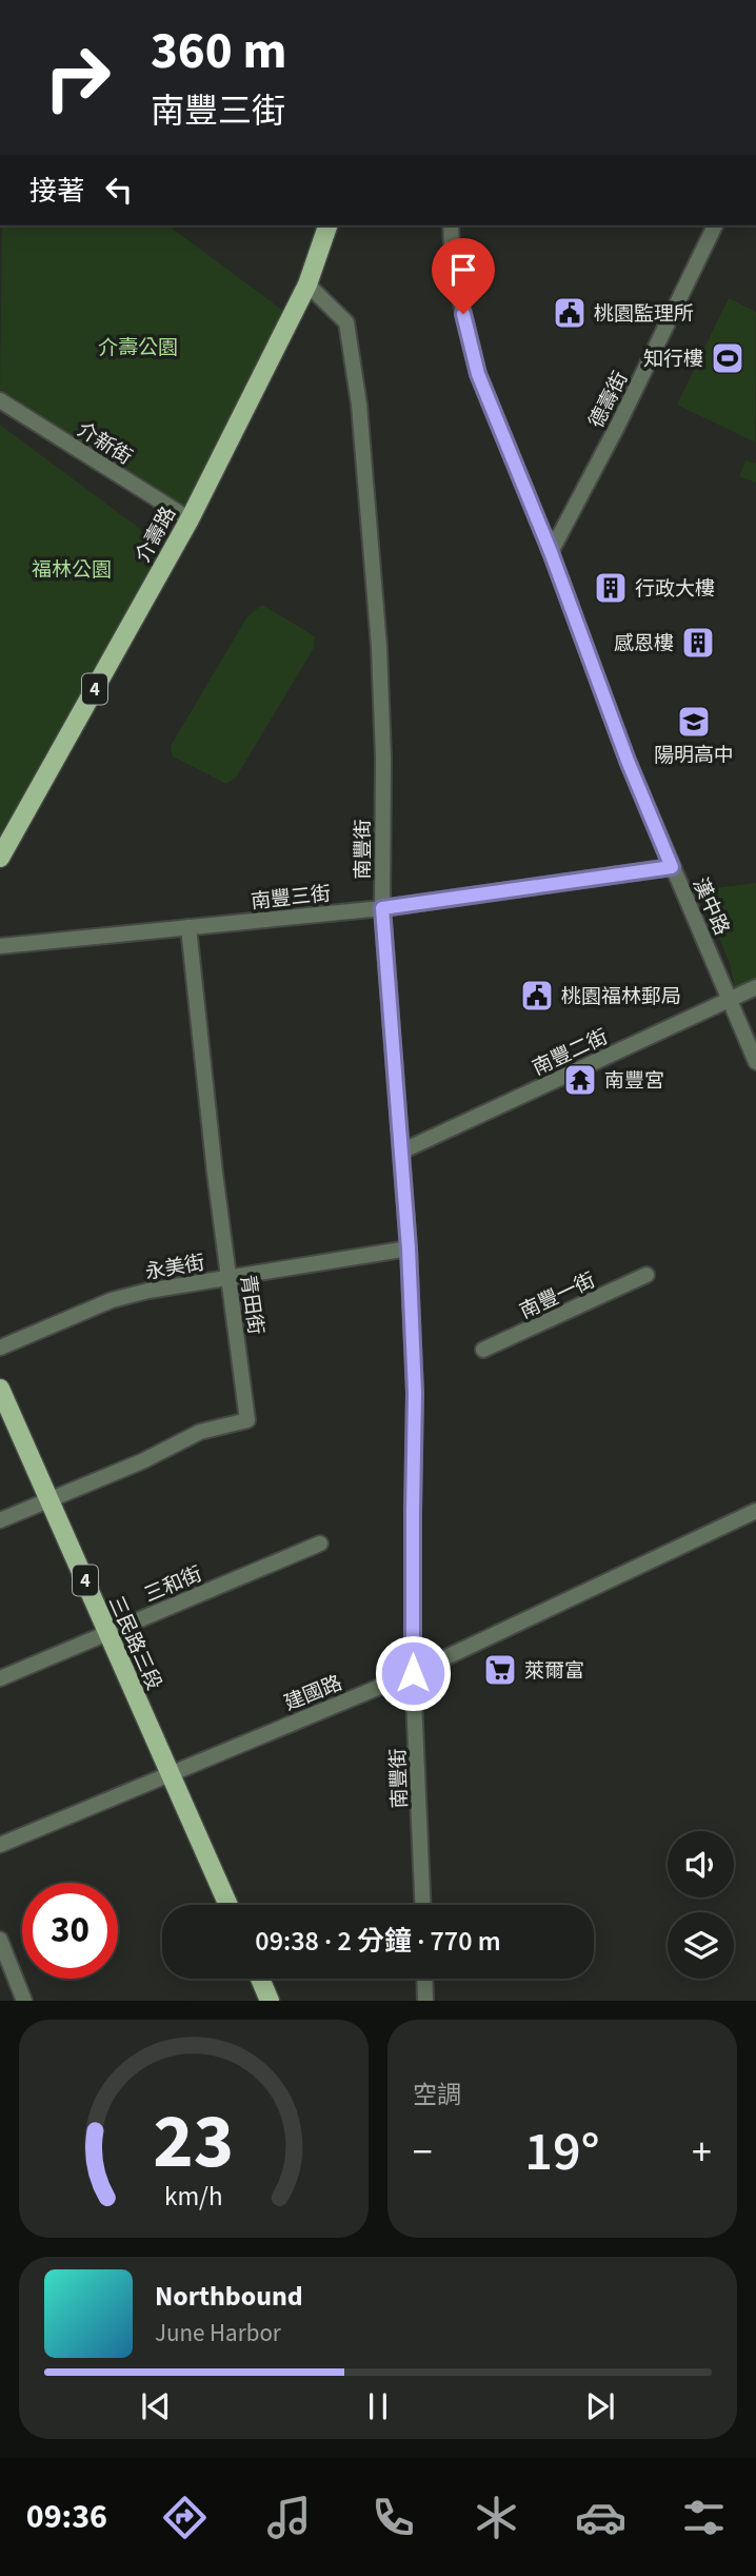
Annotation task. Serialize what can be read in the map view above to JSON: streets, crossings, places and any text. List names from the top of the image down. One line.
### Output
{"streets":{"main road":["介壽路","4","三民路三段"],"street":["德壽街","介新街","南豐街","南豐三街","漢中路","南豐二街","永美街","南豐一街","青田街","三和街","建國路"]},"crossings":[["德壽街","漢中路"],["介新街","介壽路"],["介壽路","南豐街"],["南豐街","南豐三街"],["南豐街","南豐二街"],["南豐街","永美街"],["南豐街","建國路"],["南豐三街","漢中路"],["南豐三街","青田街"],["漢中路","南豐二街"],["永美街","青田街"],["青田街","三民路三段"],["三和街","三民路三段"],["三民路三段","建國路"]],"parks":["介壽公園","福林公園"],"places":{"public building":["桃園監理所","桃園福林郵局"],"sports":["知行樓"],"building":["行政大樓","感恩樓"],"school or university":["陽明高中"],"temple":["南豐宮"],"supermarket":["萊爾富"]},"page":{"turn":["360 m","南豐三街"],"then":"接著","limit":"30","trip":"09:38 · 2 分鐘 · 770 m","tile":"空調","heat":["−","19°","+"],"song":["Northbound","June Harbor"],"tabs":"09:36","gauge":["23","km/h"]}}
